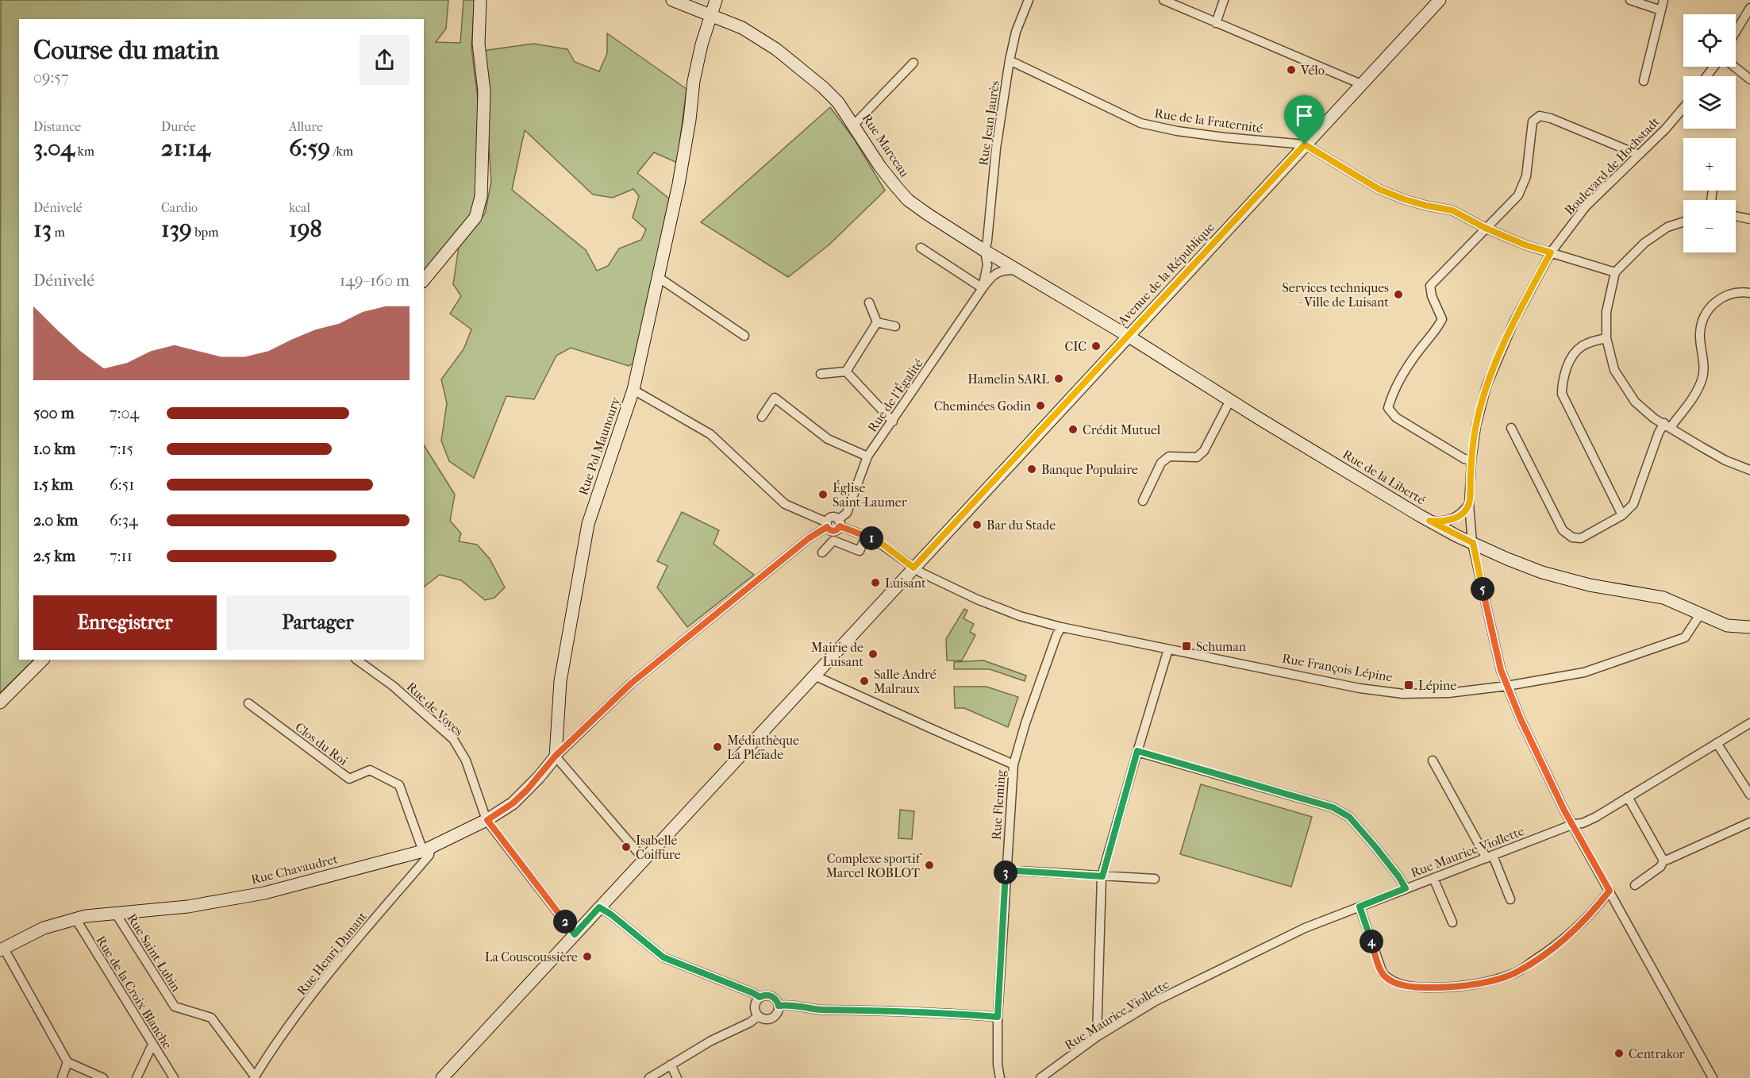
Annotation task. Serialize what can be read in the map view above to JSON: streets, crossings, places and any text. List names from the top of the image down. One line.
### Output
{"streets":{"street":["Rue de la Fraternité","Rue Jean Jaurès","Rue Marceau","Boulevard de Hochstadt","Avenue de la République","Rue de l'Égalité","Rue Pol Maunoury","Rue de la Liberté","Rue François Lépine","Rue de Voves","Clos du Roi","Rue Fleming","Rue Maurice Viollette","Rue Chavaudret","Rue Saint-Lubin","Rue Henri Dunant","Rue de la Croix Blanche"]},"crossings":[["Rue de la Fraternité","Rue Jean Jaurès"],["Rue de la Fraternité","Avenue de la République"],["Rue Jean Jaurès","Rue Marceau"],["Rue Jean Jaurès","Rue de l'Égalité"],["Rue Marceau","Avenue de la République"],["Rue Marceau","Rue de l'Égalité"],["Rue Marceau","Rue Pol Maunoury"],["Rue Marceau","Rue de la Liberté"],["Boulevard de Hochstadt","Rue de la Liberté"],["Boulevard de Hochstadt","Rue François Lépine"],["Boulevard de Hochstadt","Rue Maurice Viollette"],["Avenue de la République","Rue de la Liberté"],["Avenue de la République","Rue François Lépine"],["Avenue de la République","Rue de Voves"],["Rue de l'Égalité","Rue François Lépine"],["Rue Pol Maunoury","Rue Chavaudret"],["Rue de la Liberté","Rue François Lépine"],["Rue François Lépine","Rue Fleming"],["Rue de Voves","Rue Chavaudret"],["Clos du Roi","Rue Chavaudret"],["Clos du Roi","Rue Henri Dunant"],["Rue Chavaudret","Rue Saint-Lubin"],["Rue Chavaudret","Rue Henri Dunant"],["Rue Chavaudret","Rue de la Croix Blanche"],["Rue Saint-Lubin","Rue Henri Dunant"]],"places":{"other":["Vélo","Services techniques - Ville de Luisant","CIC","Hamelin SARL","Cheminées Godin","Crédit Mutuel","Banque Populaire","Église Saint-Laumer","Bar du Stade","Luisant","Mairie de Luisant","Salle André Malraux","Médiathèque La Pléïade","Isabelle Coiffure","Complexe sportif Marcel ROBLOT","La Couscoussière","Centrakor"],"transit":["Schuman","Lépine"]},"page":{"map_buttons":["+","−"],"heading":["Course du matin","09:57"],"stats":[["Distance","3.04 km"],["Durée","21:14"],["Allure","6:59 /km"],["Dénivelé","13 m"],["Cardio","139 bpm"],["kcal","198"]],"chart":["Dénivelé","149–160 m"],"list":[{"name":"500 m","note":"7:04"},{"name":"1.0 km","note":"7:15"},{"name":"1.5 km","note":"6:51"},{"name":"2.0 km","note":"6:34"},{"name":"2.5 km","note":"7:11"}],"pins":["1","5","3","2","4"],"buttons":["Enregistrer","Partager"]}}
